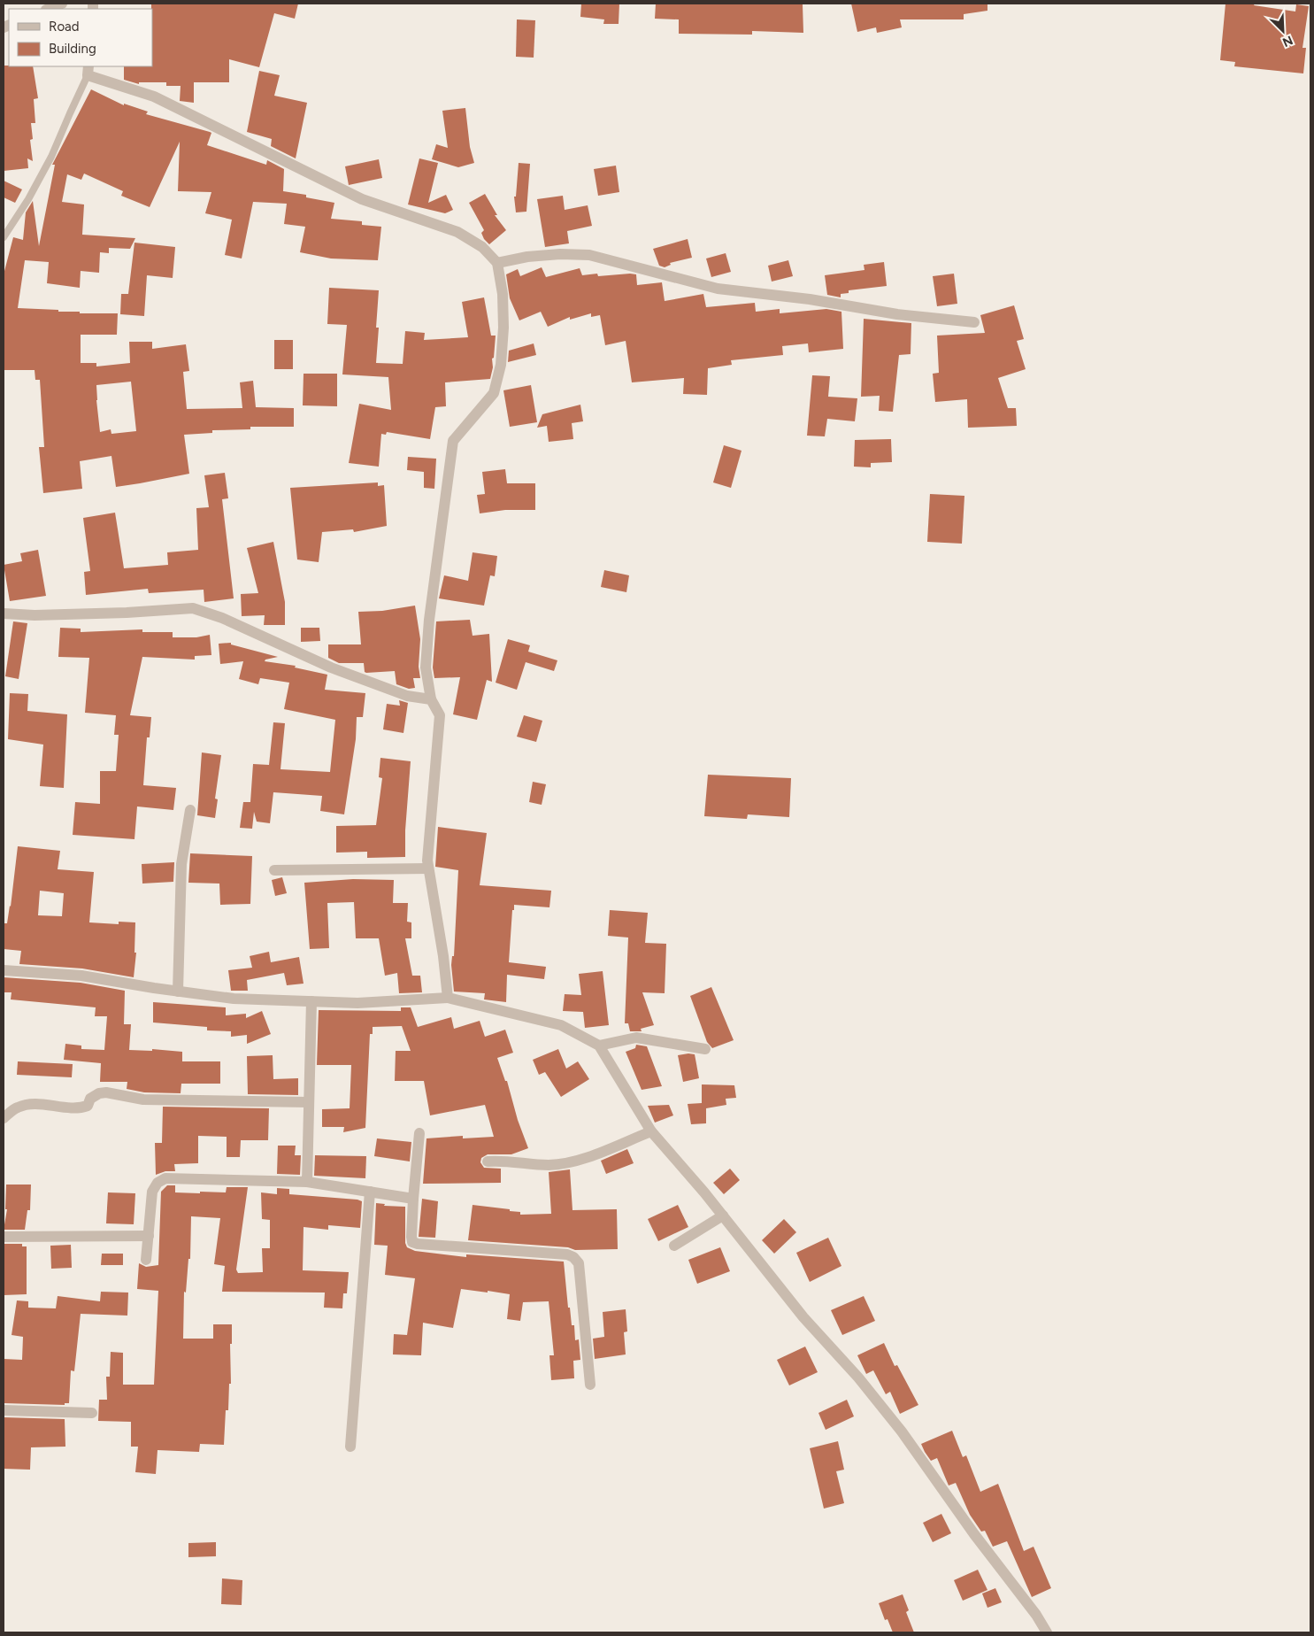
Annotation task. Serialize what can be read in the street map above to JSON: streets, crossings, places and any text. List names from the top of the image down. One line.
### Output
{"legend":["Road","Building"],"north":"bottom right"}
